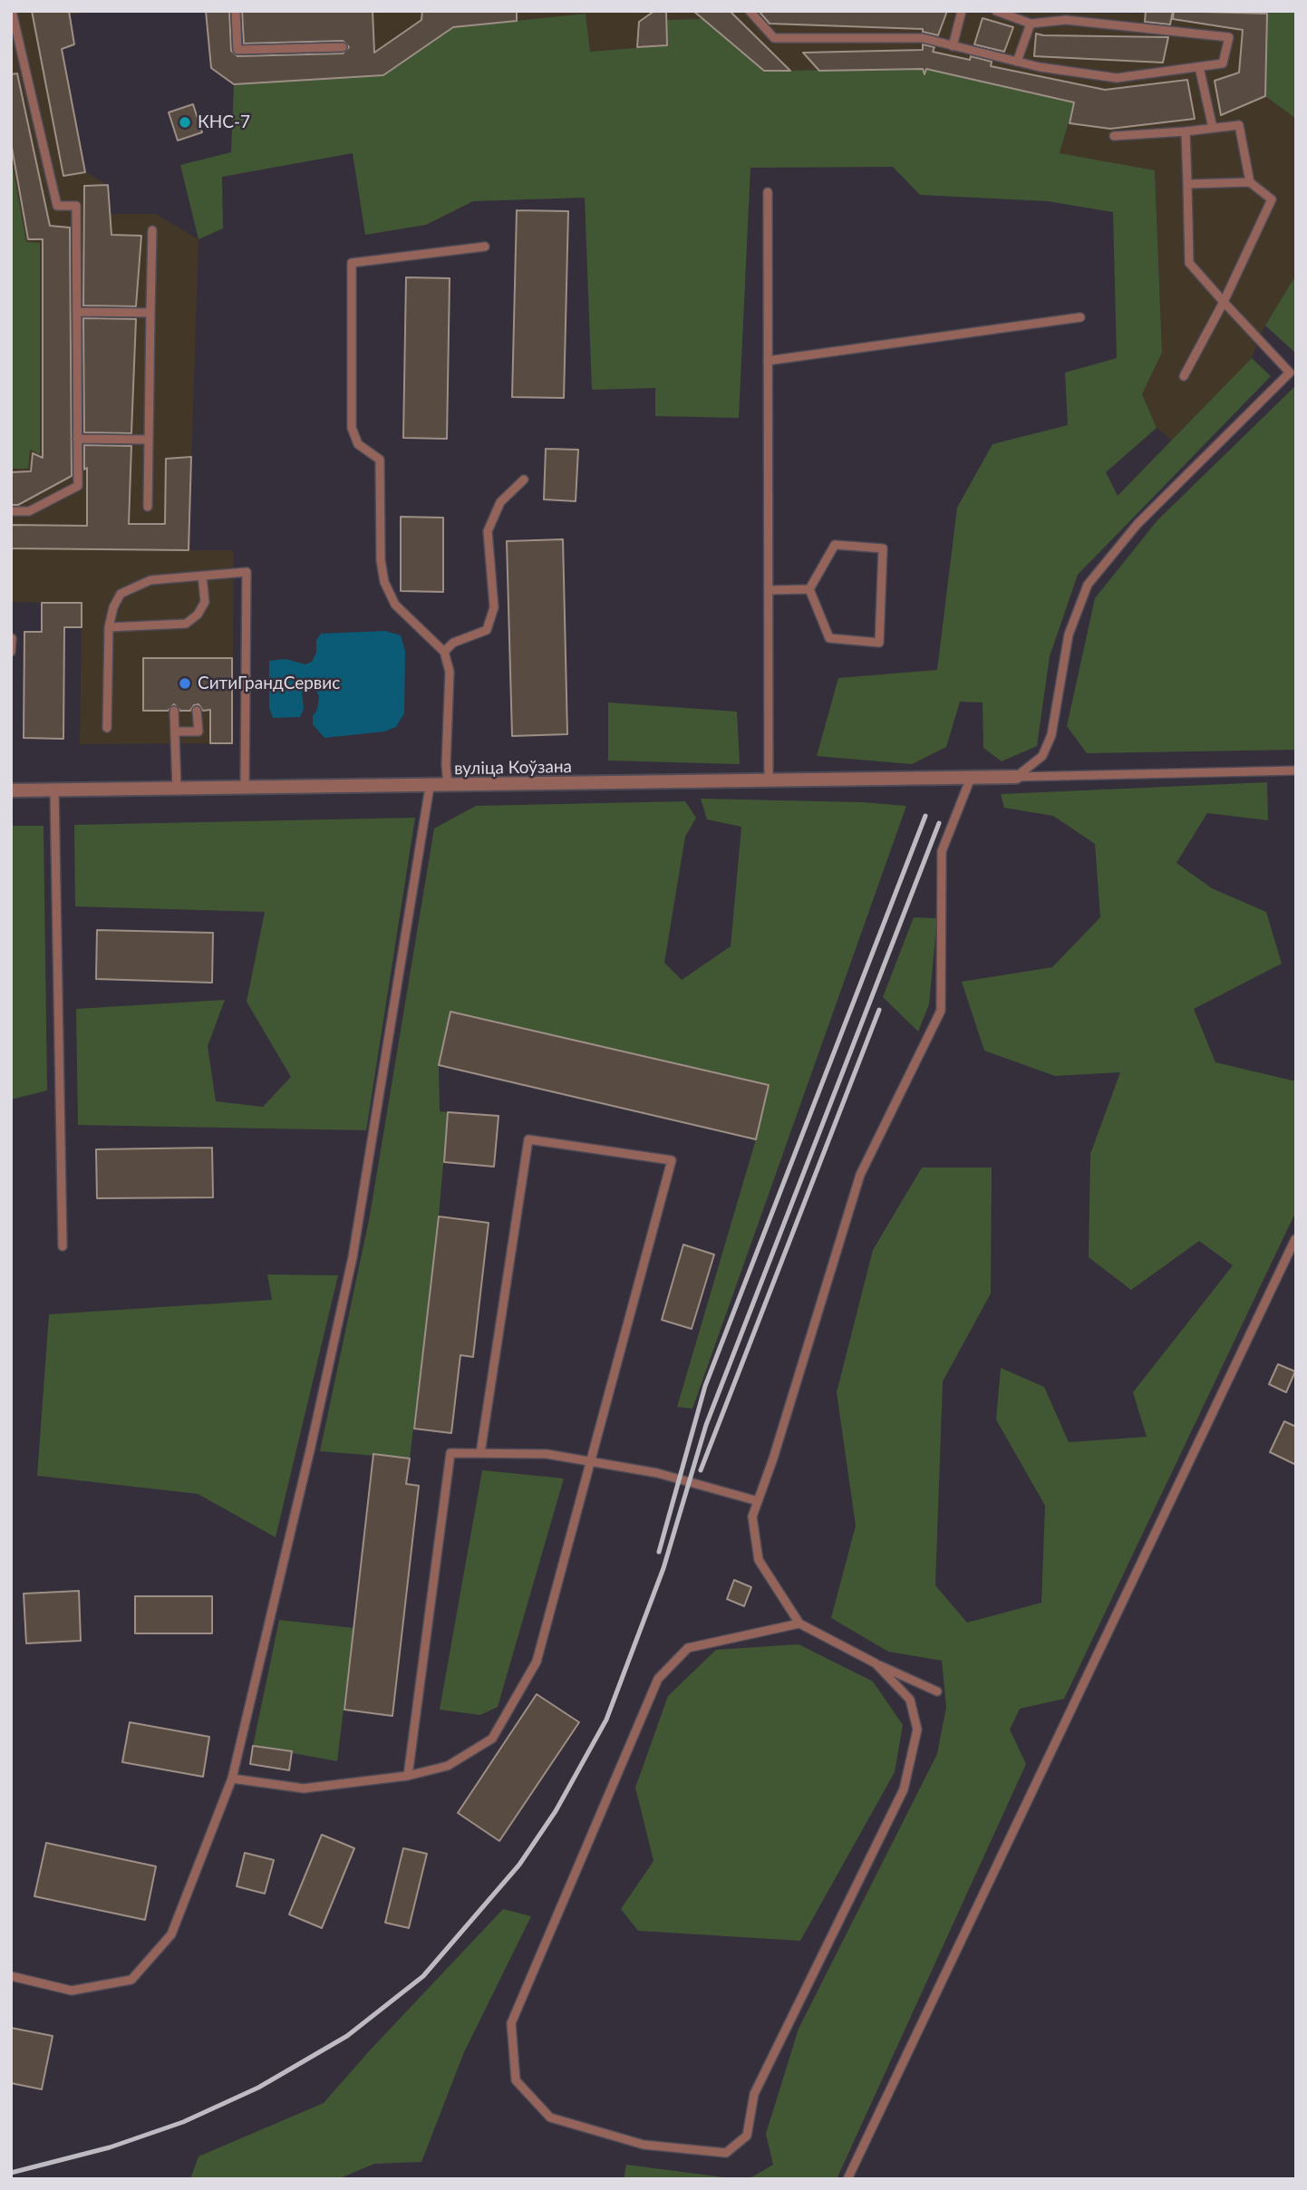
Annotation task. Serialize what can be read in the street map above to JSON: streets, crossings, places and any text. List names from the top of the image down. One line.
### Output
{"streets":{"street":["вуліца Коўзана"]},"places":["КНС-7","СитиГрандСервис"]}
